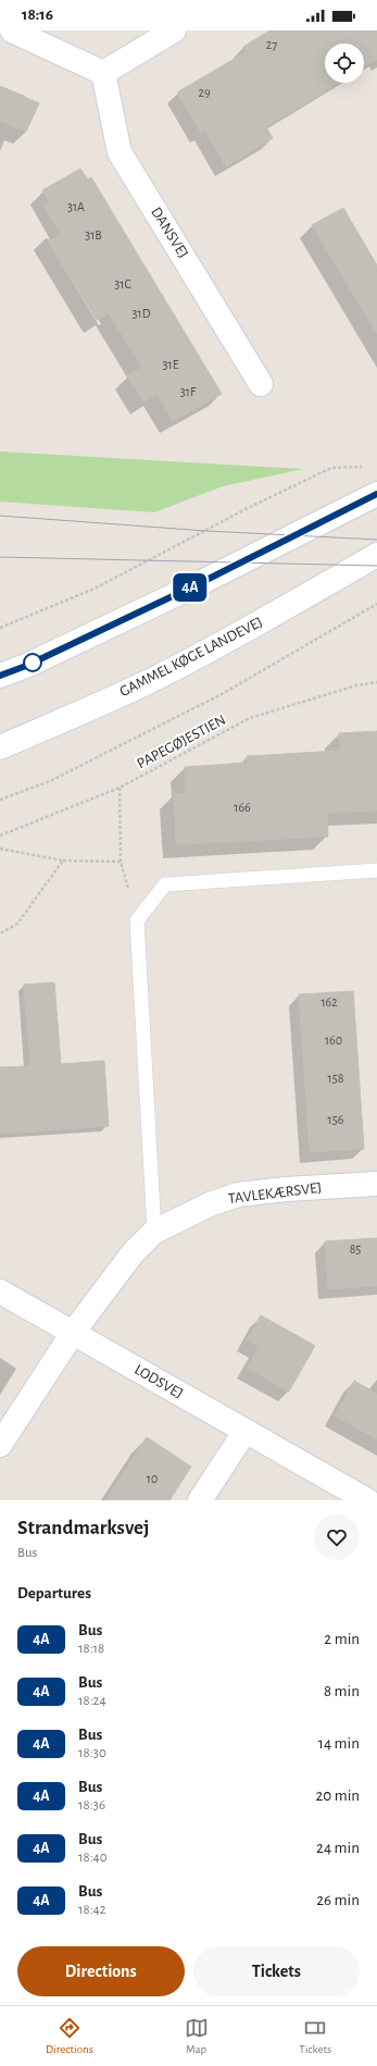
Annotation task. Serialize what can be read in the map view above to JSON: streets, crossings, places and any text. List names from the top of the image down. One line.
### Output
{"streets":{"street":["DANSVEJ","GAMMEL KØGE LANDEVEJ","TAVLEKÆRSVEJ","LODSVEJ"],"path":["PAPEGØJESTIEN"]},"crossings":[["TAVLEKÆRSVEJ","LODSVEJ"]],"lines":["bus line 4A"],"house_numbers":["27","29","31A","31B","31C","31D","31E","31F","166","162","160","158","156","85","10"],"page":{"status":"18:16","on_map":"4A","heading":[["Strandmarksvej","Bus"],"Departures"],"list":[{"mark":"4A","name":"Bus","note":"18:18","value":"2 min"},{"mark":"4A","name":"Bus","note":"18:24","value":"8 min"},{"mark":"4A","name":"Bus","note":"18:30","value":"14 min"},{"mark":"4A","name":"Bus","note":"18:36","value":"20 min"},{"mark":"4A","name":"Bus","note":"18:40","value":"24 min"},{"mark":"4A","name":"Bus","note":"18:42","value":"26 min"}],"buttons":["Directions","Tickets"],"tabs":["Directions","Map","Tickets"]}}
